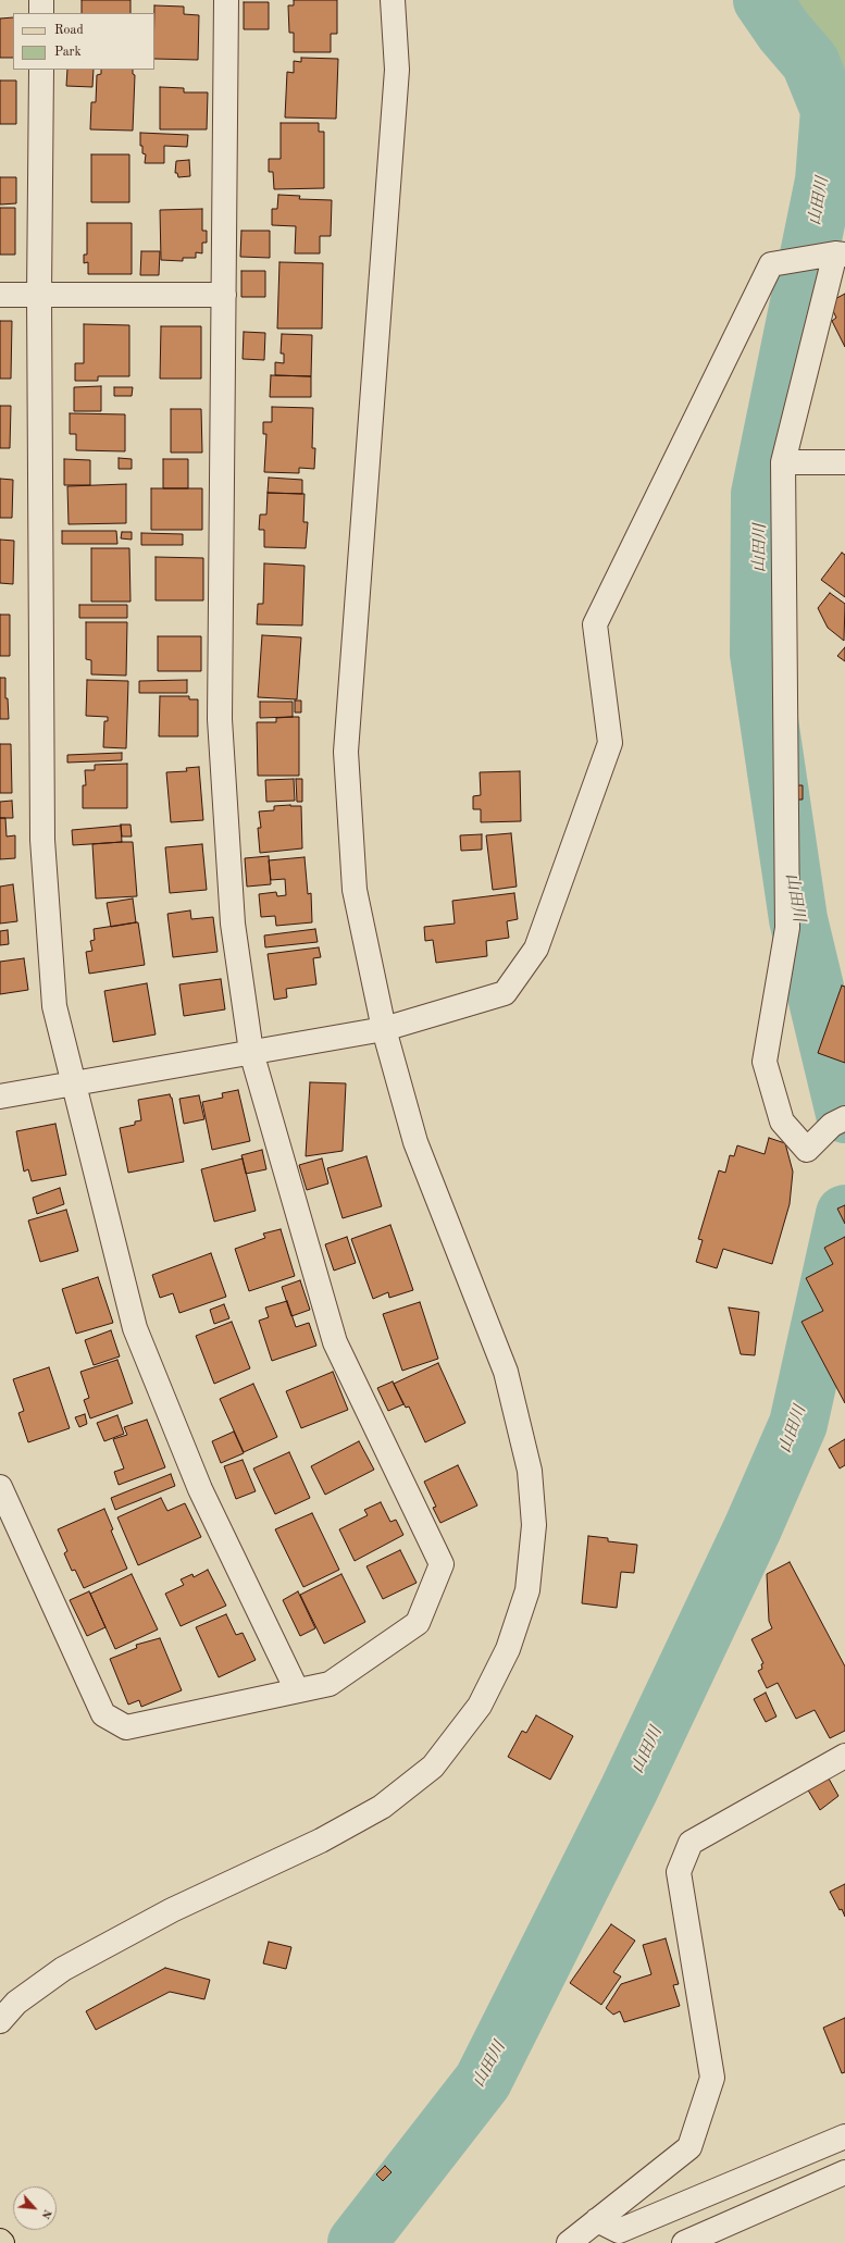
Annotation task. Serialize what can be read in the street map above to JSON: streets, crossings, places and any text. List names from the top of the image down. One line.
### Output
{"water":["山田川"],"legend":["Road","Park"],"north":"bottom right"}
